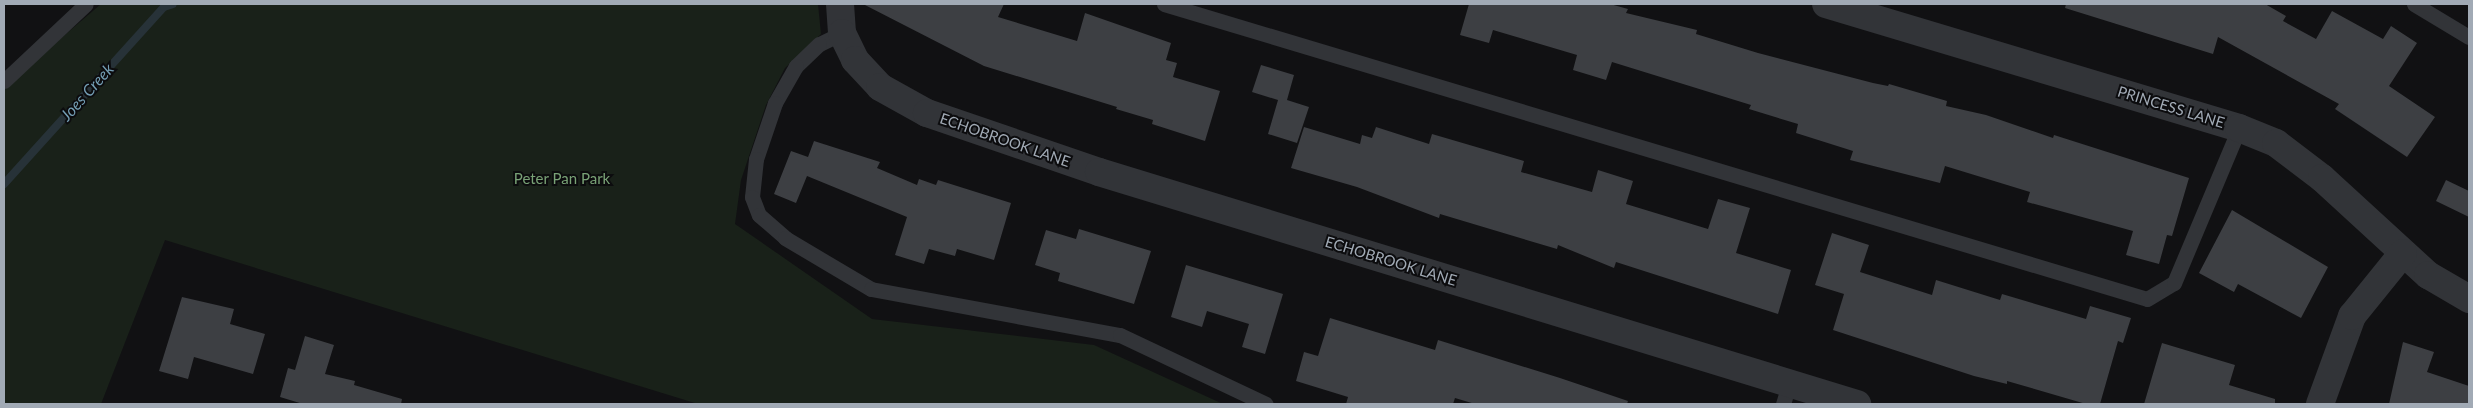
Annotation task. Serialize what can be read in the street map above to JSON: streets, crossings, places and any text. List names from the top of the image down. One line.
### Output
{"streets":{"street":["PRINCESS LANE","ECHOBROOK LANE"]},"water":["Joes Creek"],"parks":["Peter Pan Park"]}
